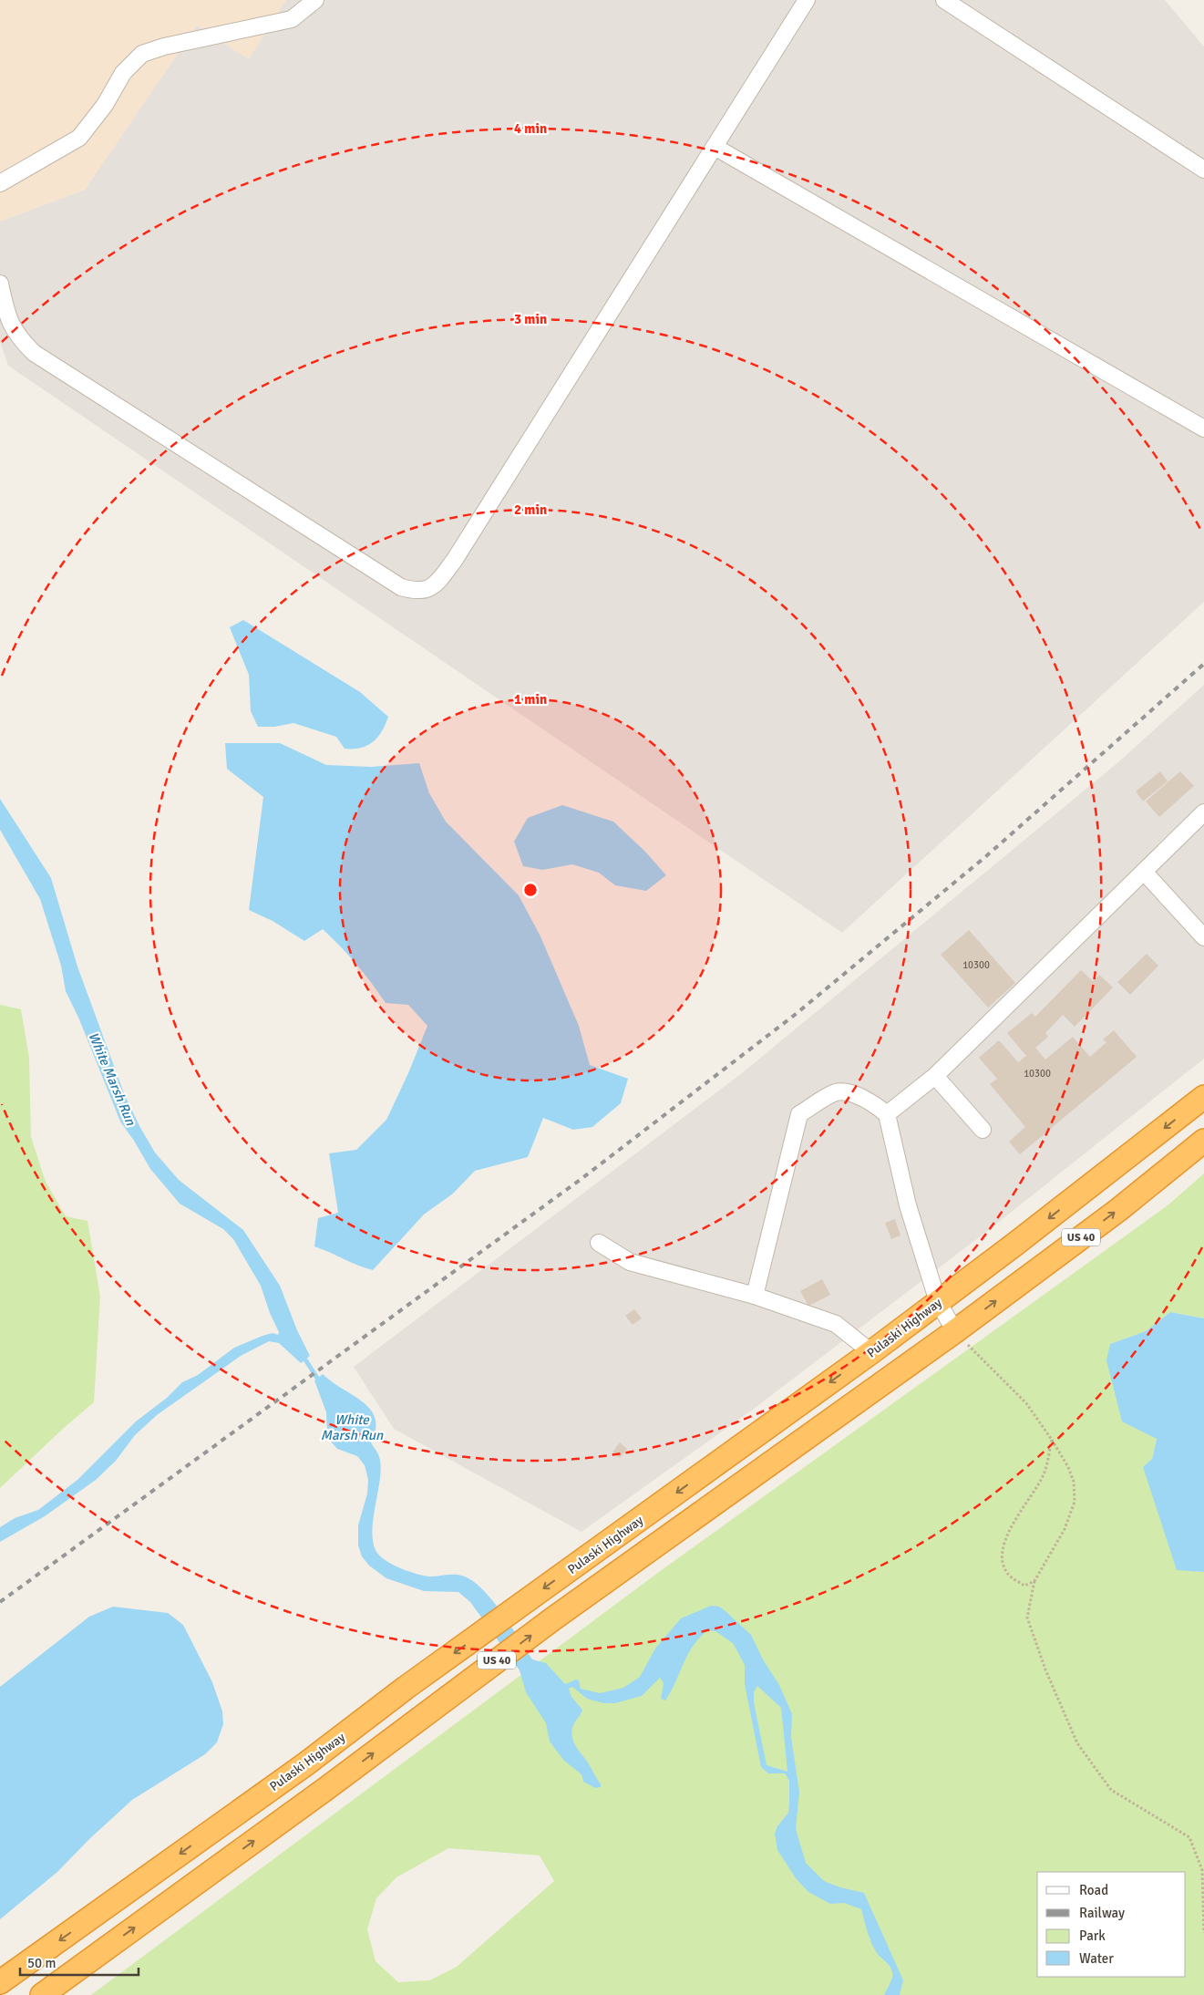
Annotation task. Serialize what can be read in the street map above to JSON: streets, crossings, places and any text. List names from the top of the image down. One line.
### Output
{"streets":{"highway":["US 40","Pulaski Highway"]},"water":["White Marsh Run"],"house_numbers":["10300","10300"],"legend":["Road","Railway","Park","Water"],"scale_bar":"50 m","rings":["4 min","3 min","2 min","1 min"]}
